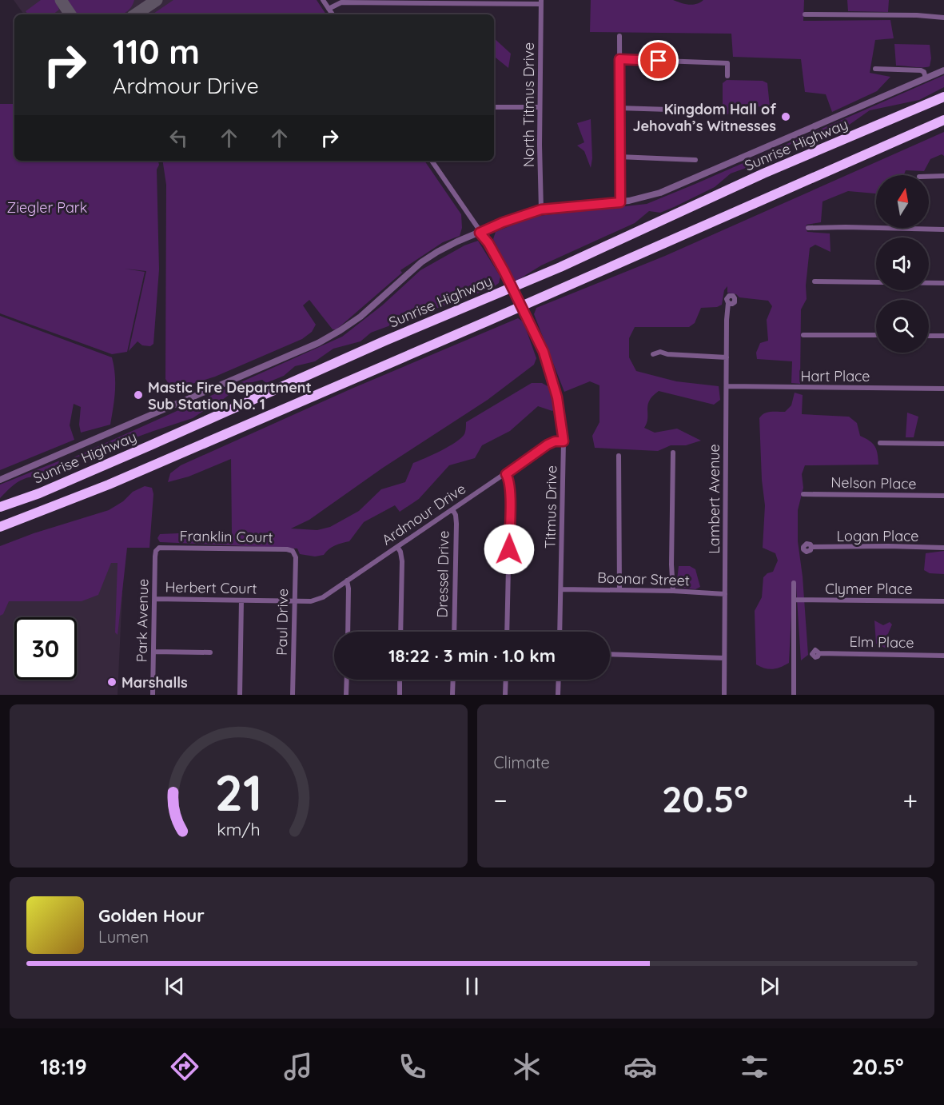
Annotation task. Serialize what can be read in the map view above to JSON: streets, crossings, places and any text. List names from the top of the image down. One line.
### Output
{"streets":{"highway":["Sunrise Highway"],"street":["North Titmus Drive","Hart Place","Nelson Place","Lambert Avenue","Titmus Drive","Ardmour Drive","Logan Place","Franklin Court","Dressel Drive","Boonar Street","Herbert Court","Clymer Place","Park Avenue","Paul Drive","Elm Place"]},"crossings":[["Hart Place","Lambert Avenue"],["Lambert Avenue","Boonar Street"],["Titmus Drive","Ardmour Drive"],["Titmus Drive","Boonar Street"],["Ardmour Drive","Dressel Drive"],["Ardmour Drive","Herbert Court"],["Ardmour Drive","Paul Drive"],["Franklin Court","Park Avenue"],["Franklin Court","Paul Drive"],["Herbert Court","Park Avenue"],["Herbert Court","Paul Drive"]],"parks":["Ziegler Park"],"places":["Kingdom Hall of Jehovah’s Witnesses","Mastic Fire Department Sub Station No. 1","Marshalls"],"north":"top","page":{"turn":["110 m","Ardmour Drive"],"limit":"30","trip":"18:22 · 3 min · 1.0 km","tile":"Climate","heat":["−","20.5°","+"],"song":["Golden Hour","Lumen"],"tabs":["18:19","20.5°"],"gauge":["21","km/h"]}}
